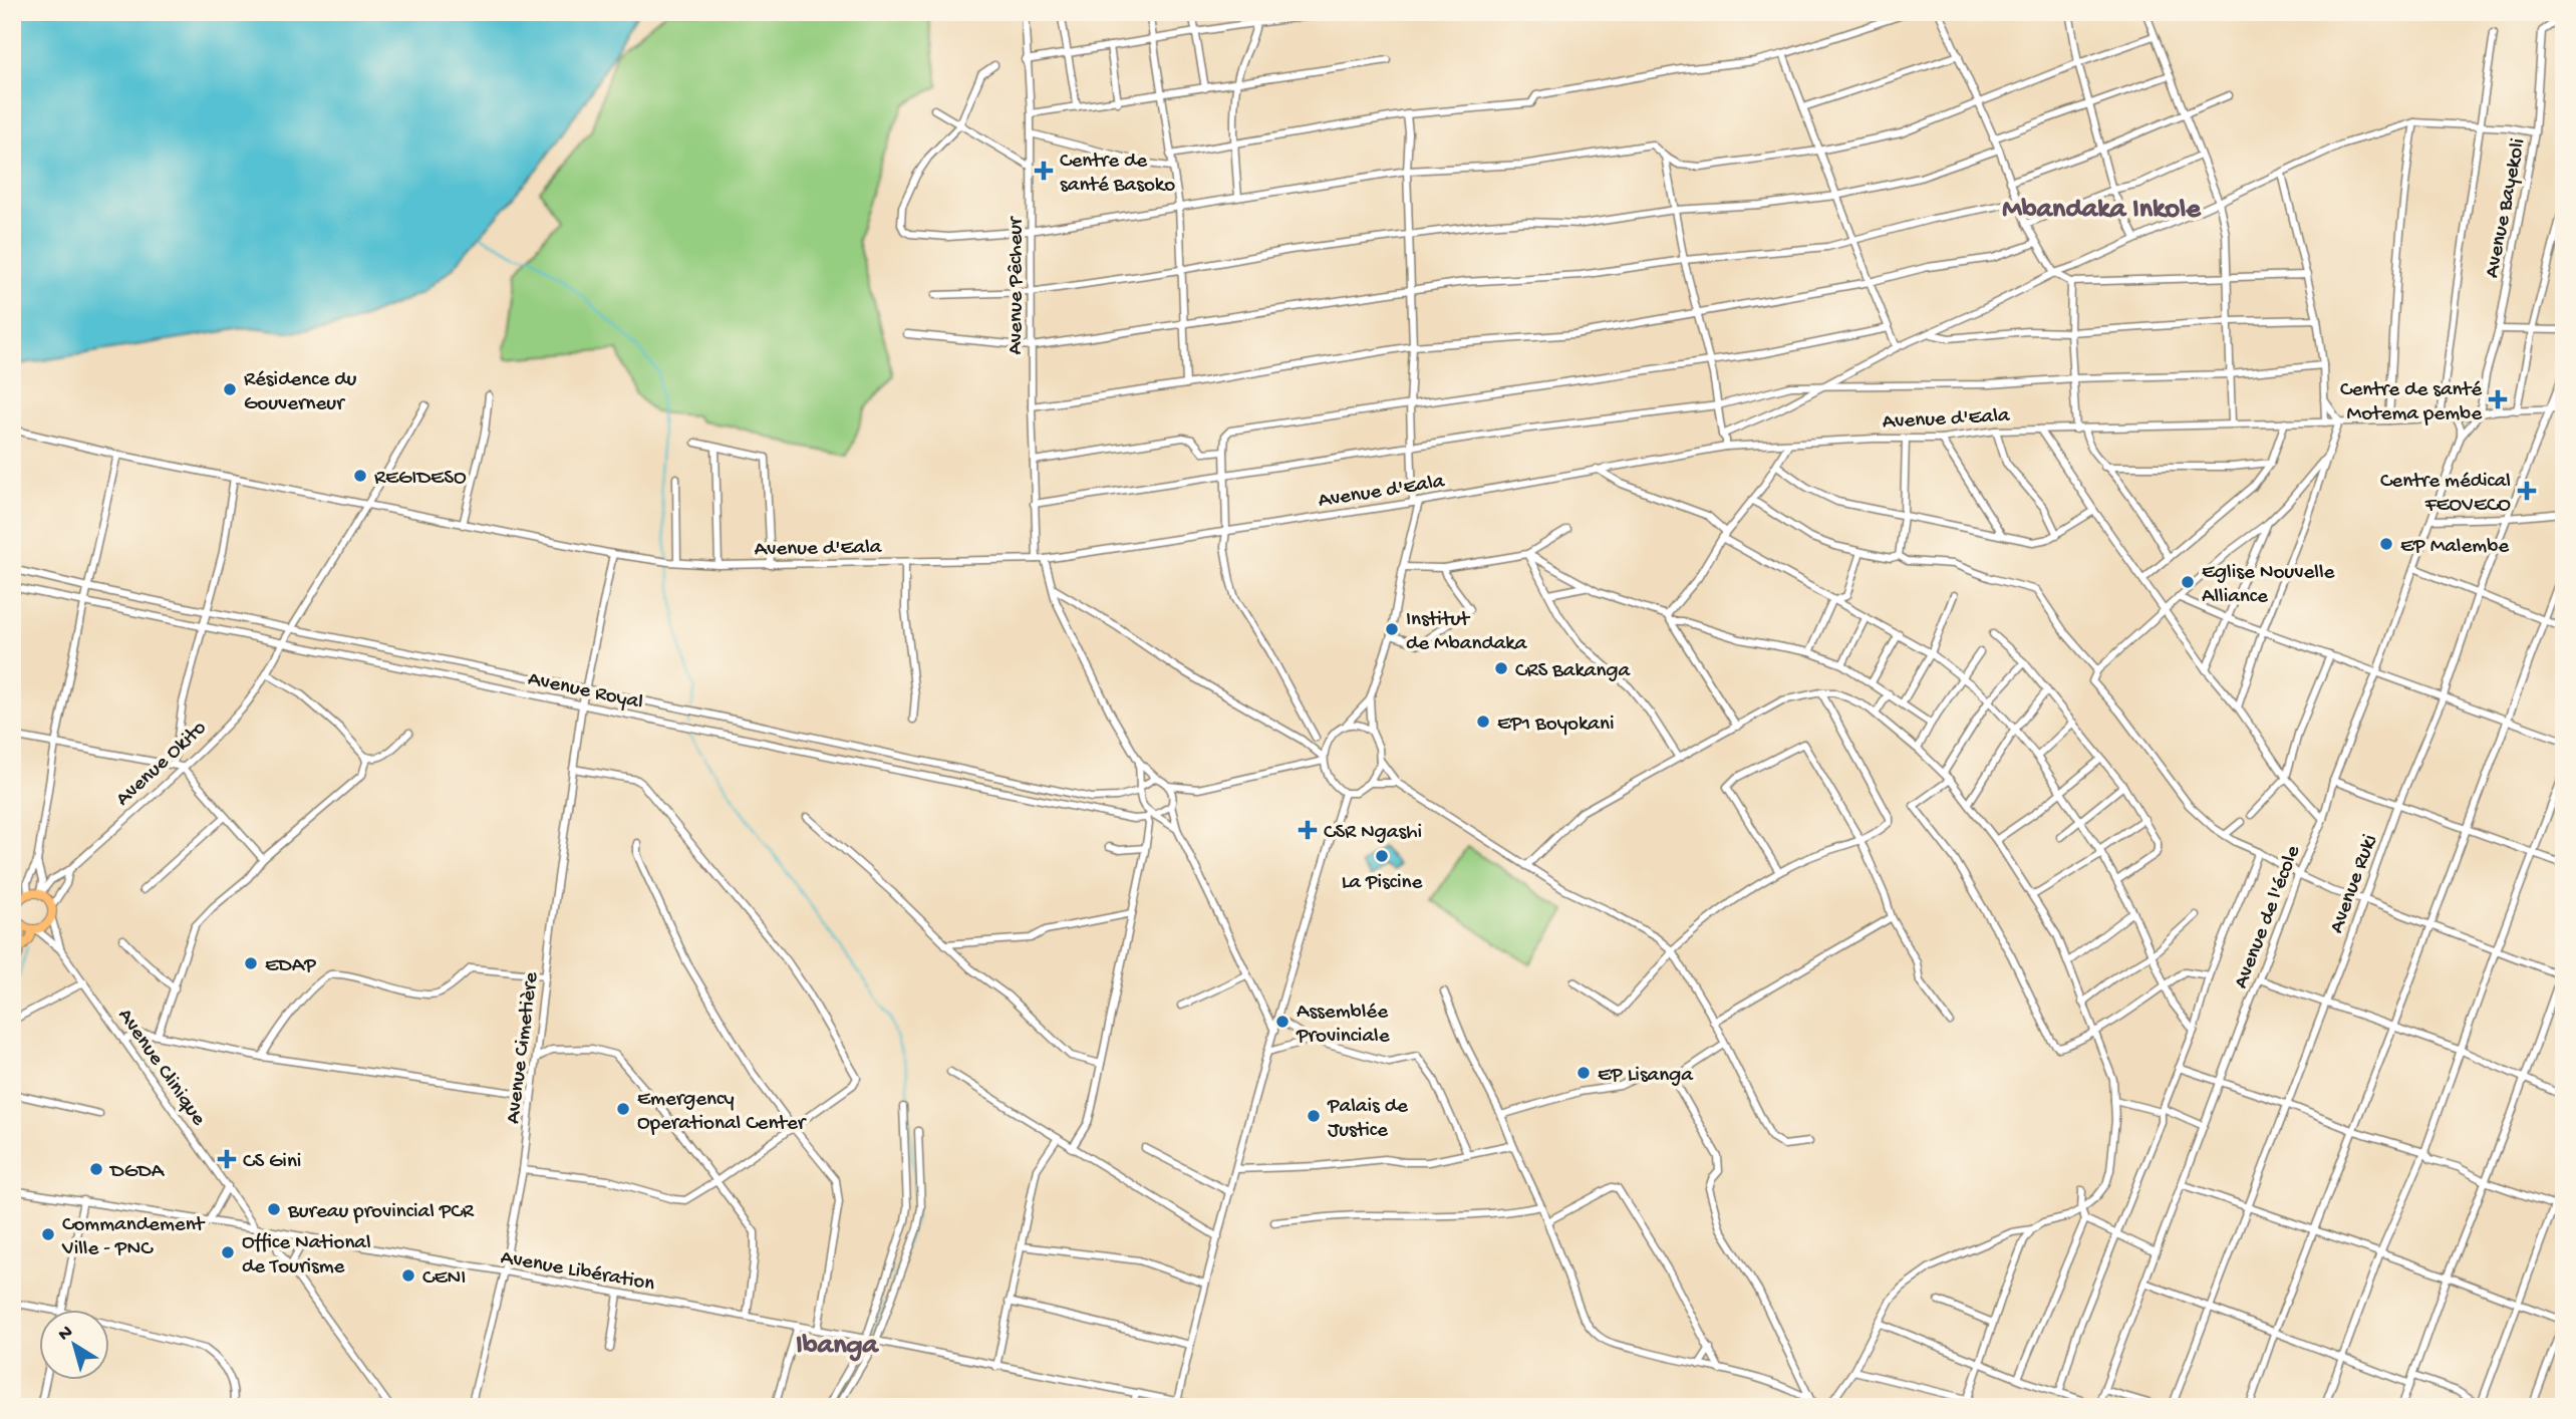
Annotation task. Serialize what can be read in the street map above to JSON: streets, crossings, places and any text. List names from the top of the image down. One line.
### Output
{"streets":{"street":["Avenue Bayekoli","Avenue Pêcheur","Avenue d'Eala","Avenue Royal","Avenue Okito","Avenue Ruki","Avenue de l'école","Avenue Cimetière","Avenue Clinique","Avenue Libération"]},"crossings":[["Avenue Bayekoli","Avenue d'Eala"],["Avenue Pêcheur","Avenue d'Eala"],["Avenue d'Eala","Avenue Ruki"],["Avenue d'Eala","Avenue Cimetière"],["Avenue Royal","Avenue Okito"],["Avenue Royal","Avenue Cimetière"],["Avenue Okito","Avenue Clinique"],["Avenue Cimetière","Avenue Libération"],["Avenue Clinique","Avenue Libération"]],"districts":["Mbandaka Inkole","Ibanga"],"places":{"health":["Centre de santé Basoko","Centre de santé Motema pembe","Centre médical FEOVECO","CSR Ngashi","CS Gini"],"other":["Résidence du Gouverneur","REGIDESO","EP Malembe","Eglise Nouvelle Alliance","Institut de Mbandaka","CRS Bakanga","EP1 Boyokani","La Piscine","EDAP","Assemblée Provinciale","EP Lisanga","Emergency Operational Center","Palais de Justice","DGDA","Bureau provincial PCR","Commandement Ville - PNC","Office National de Tourisme","CENI"]},"north":"top left"}
